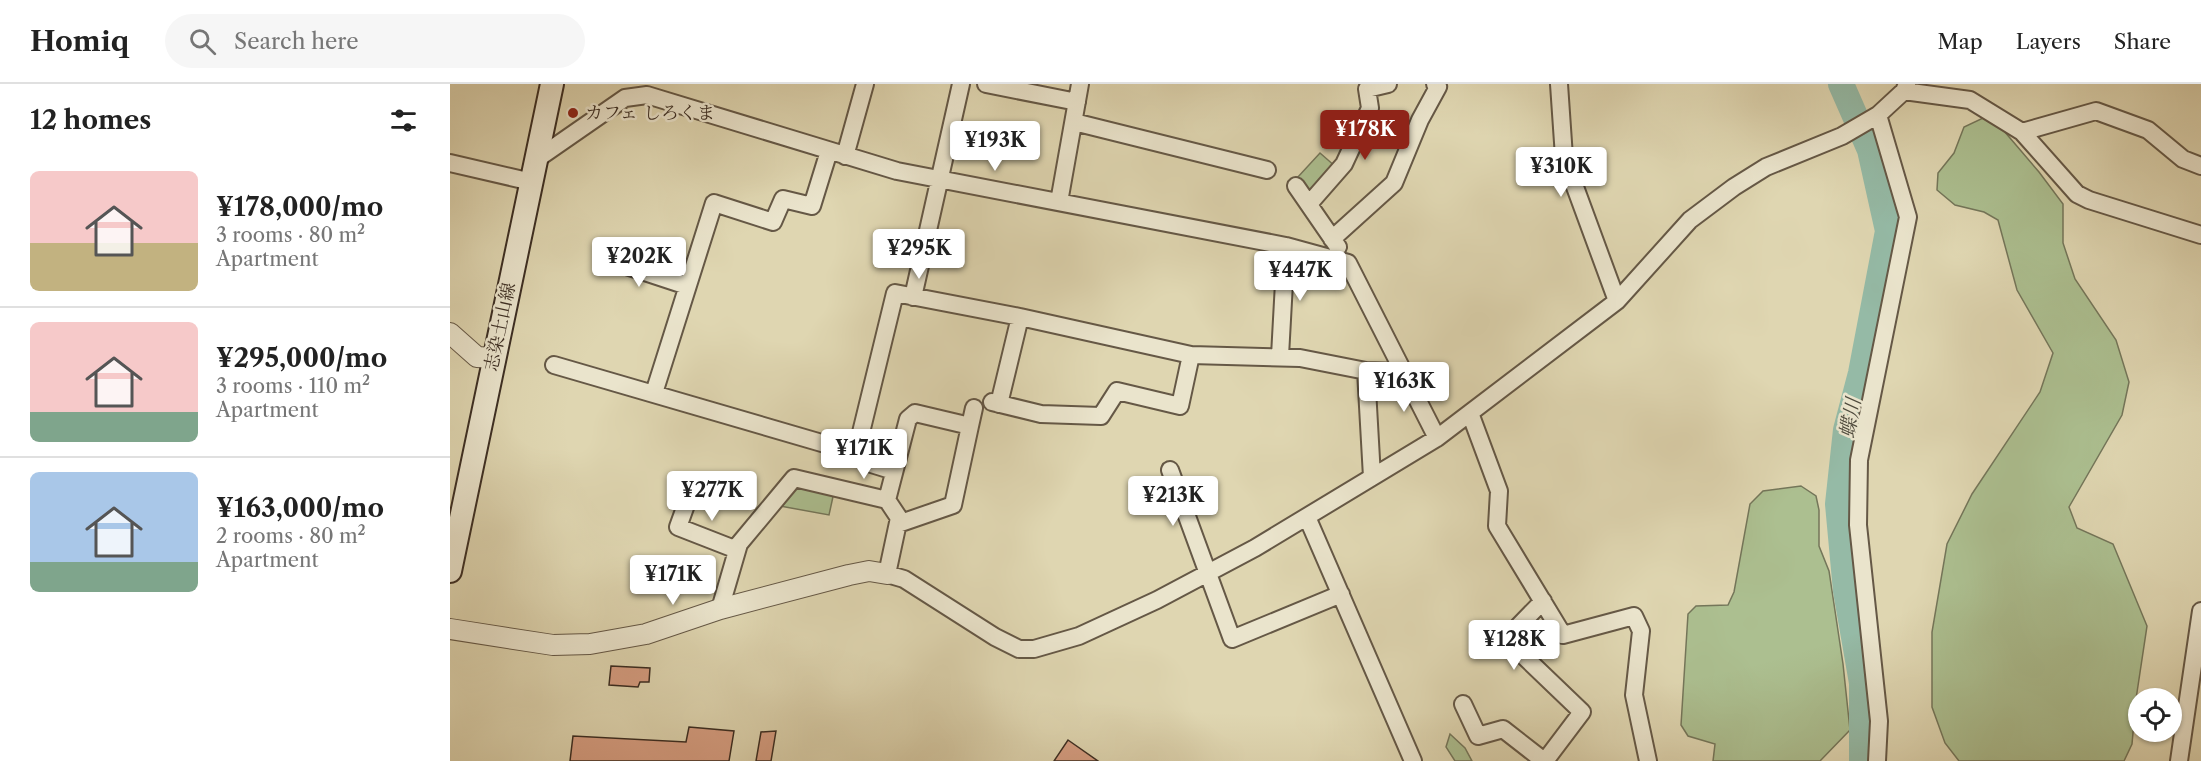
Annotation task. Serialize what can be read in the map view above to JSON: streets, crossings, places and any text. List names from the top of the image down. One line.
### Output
{"streets":{"main road":["志染土山線"]},"water":["蝶川"],"places":["カフェ しろくま"],"page":{"header":"Homiq","search":"Search here","nav":["Map","Layers","Share"],"heading":"12 homes","price":["¥178K","¥193K","¥310K","¥295K","¥202K","¥447K","¥163K","¥171K","¥277K","¥213K","¥171K","¥128K"],"list":[{"name":"¥178,000/mo","note":"3 rooms · 80 m² · Apartment"},{"name":"¥295,000/mo","note":"3 rooms · 110 m² · Apartment"},{"name":"¥163,000/mo","note":"2 rooms · 80 m² · Apartment"}]}}
